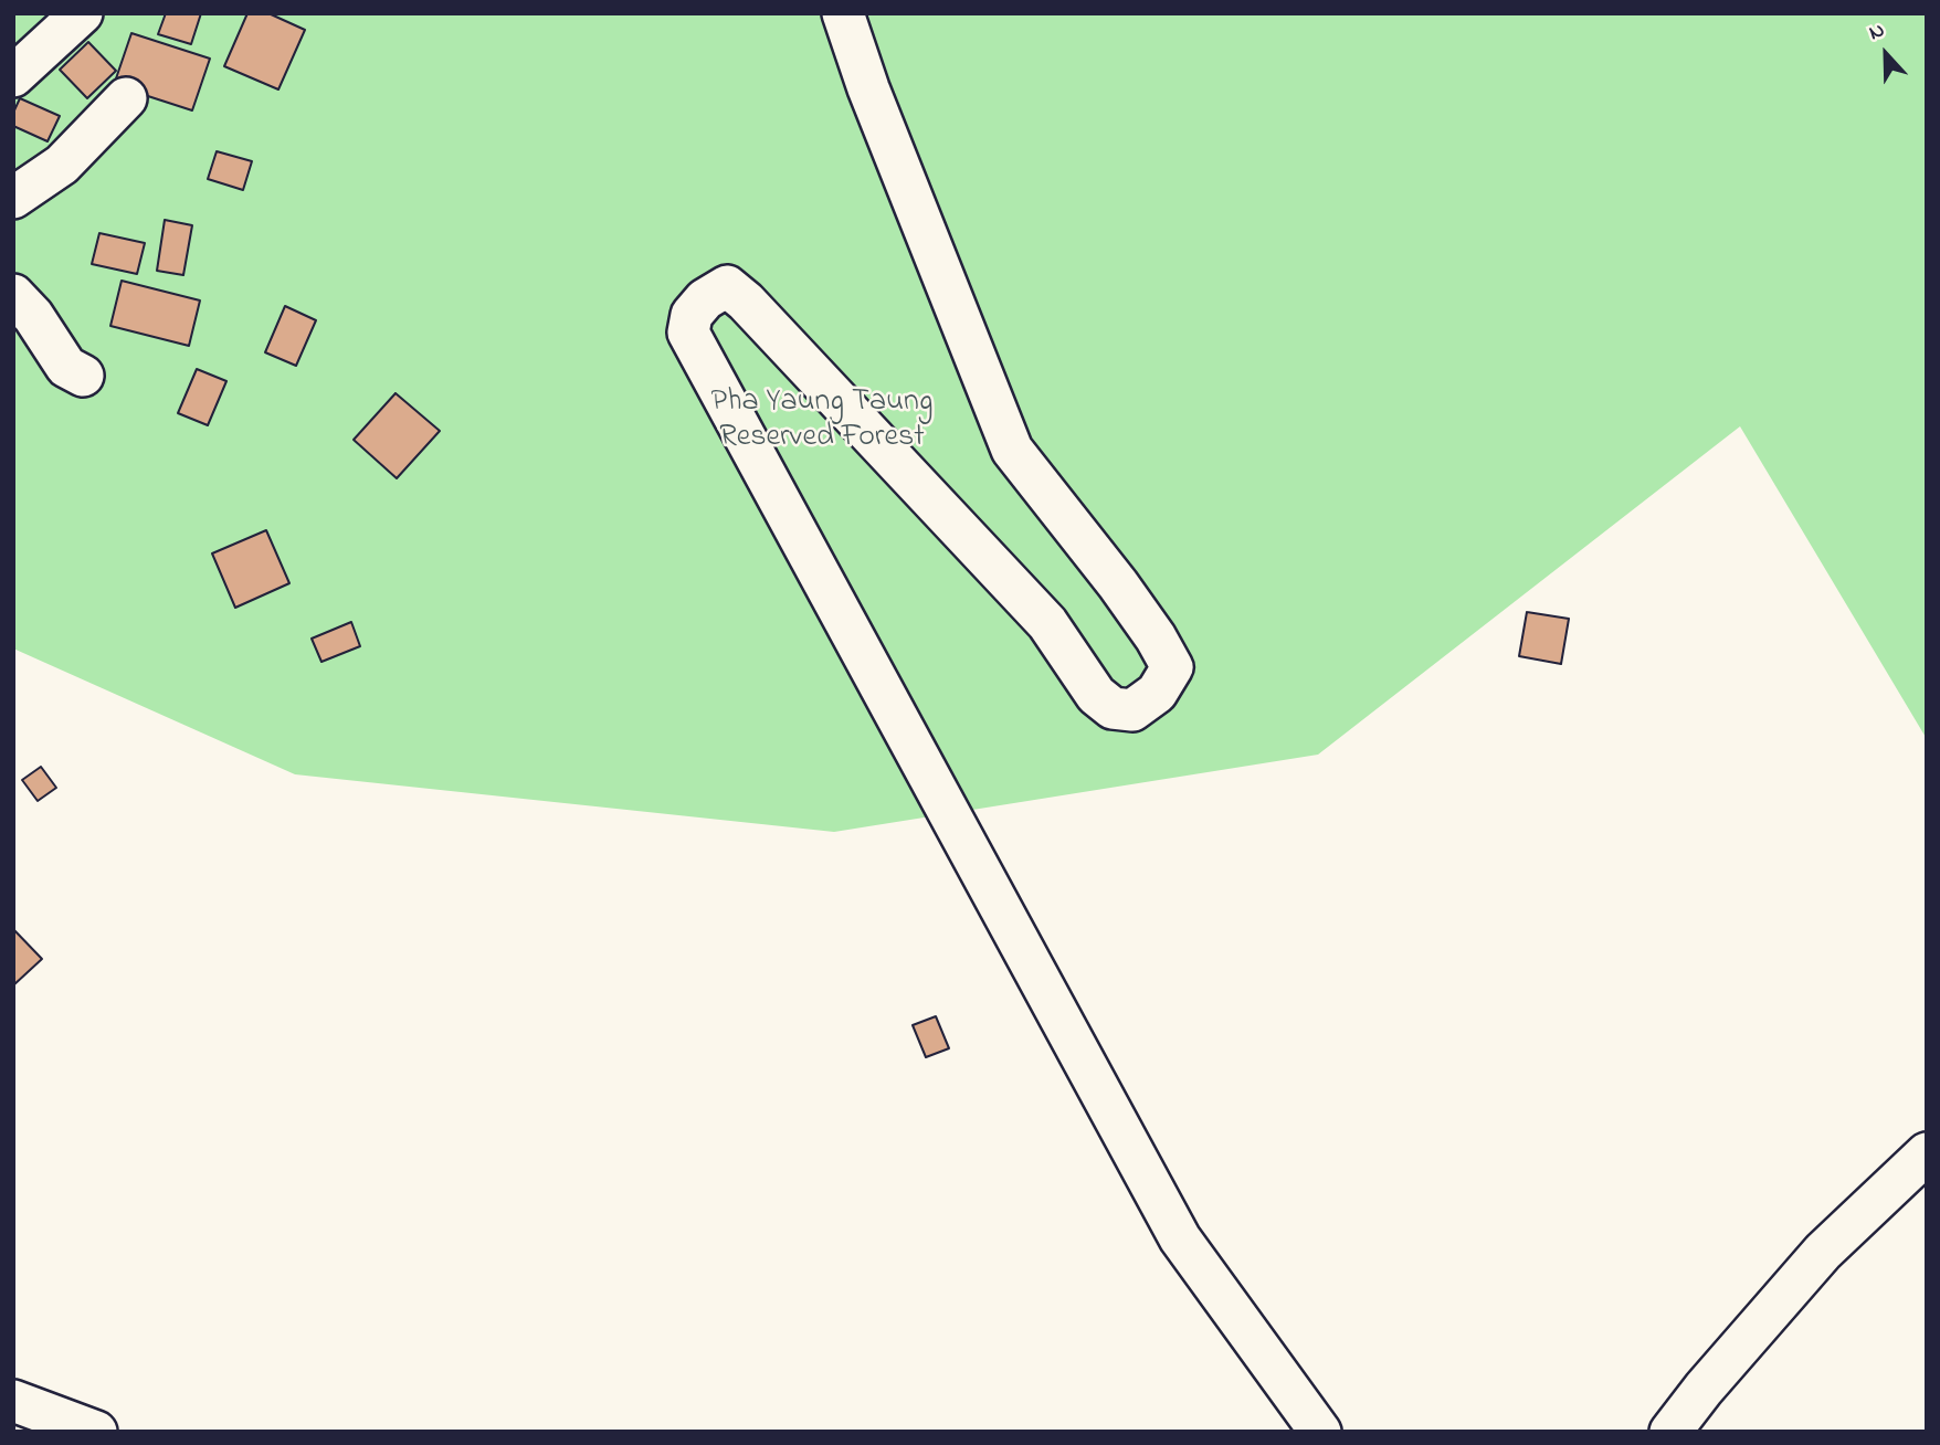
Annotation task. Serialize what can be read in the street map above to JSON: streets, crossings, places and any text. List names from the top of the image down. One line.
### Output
{"parks":["Pha Yaung Taung Reserved Forest"],"north":"top"}
